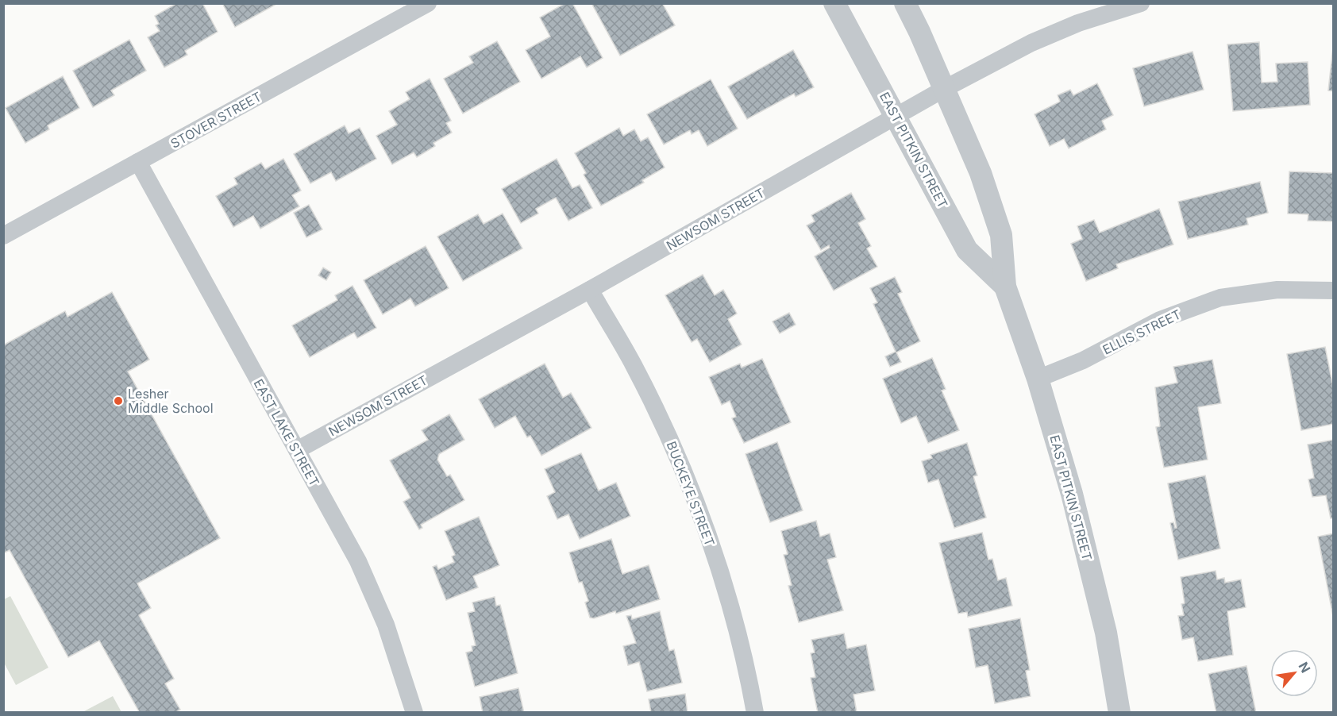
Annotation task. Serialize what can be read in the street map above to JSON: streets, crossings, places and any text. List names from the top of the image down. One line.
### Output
{"streets":{"street":["STOVER STREET","EAST PITKIN STREET","NEWSOM STREET","ELLIS STREET","EAST LAKE STREET","BUCKEYE STREET"]},"crossings":[["STOVER STREET","EAST LAKE STREET"],["EAST PITKIN STREET","NEWSOM STREET"],["EAST PITKIN STREET","ELLIS STREET"],["NEWSOM STREET","EAST LAKE STREET"],["NEWSOM STREET","BUCKEYE STREET"]],"places":["Lesher Middle School"],"north":"top right"}
